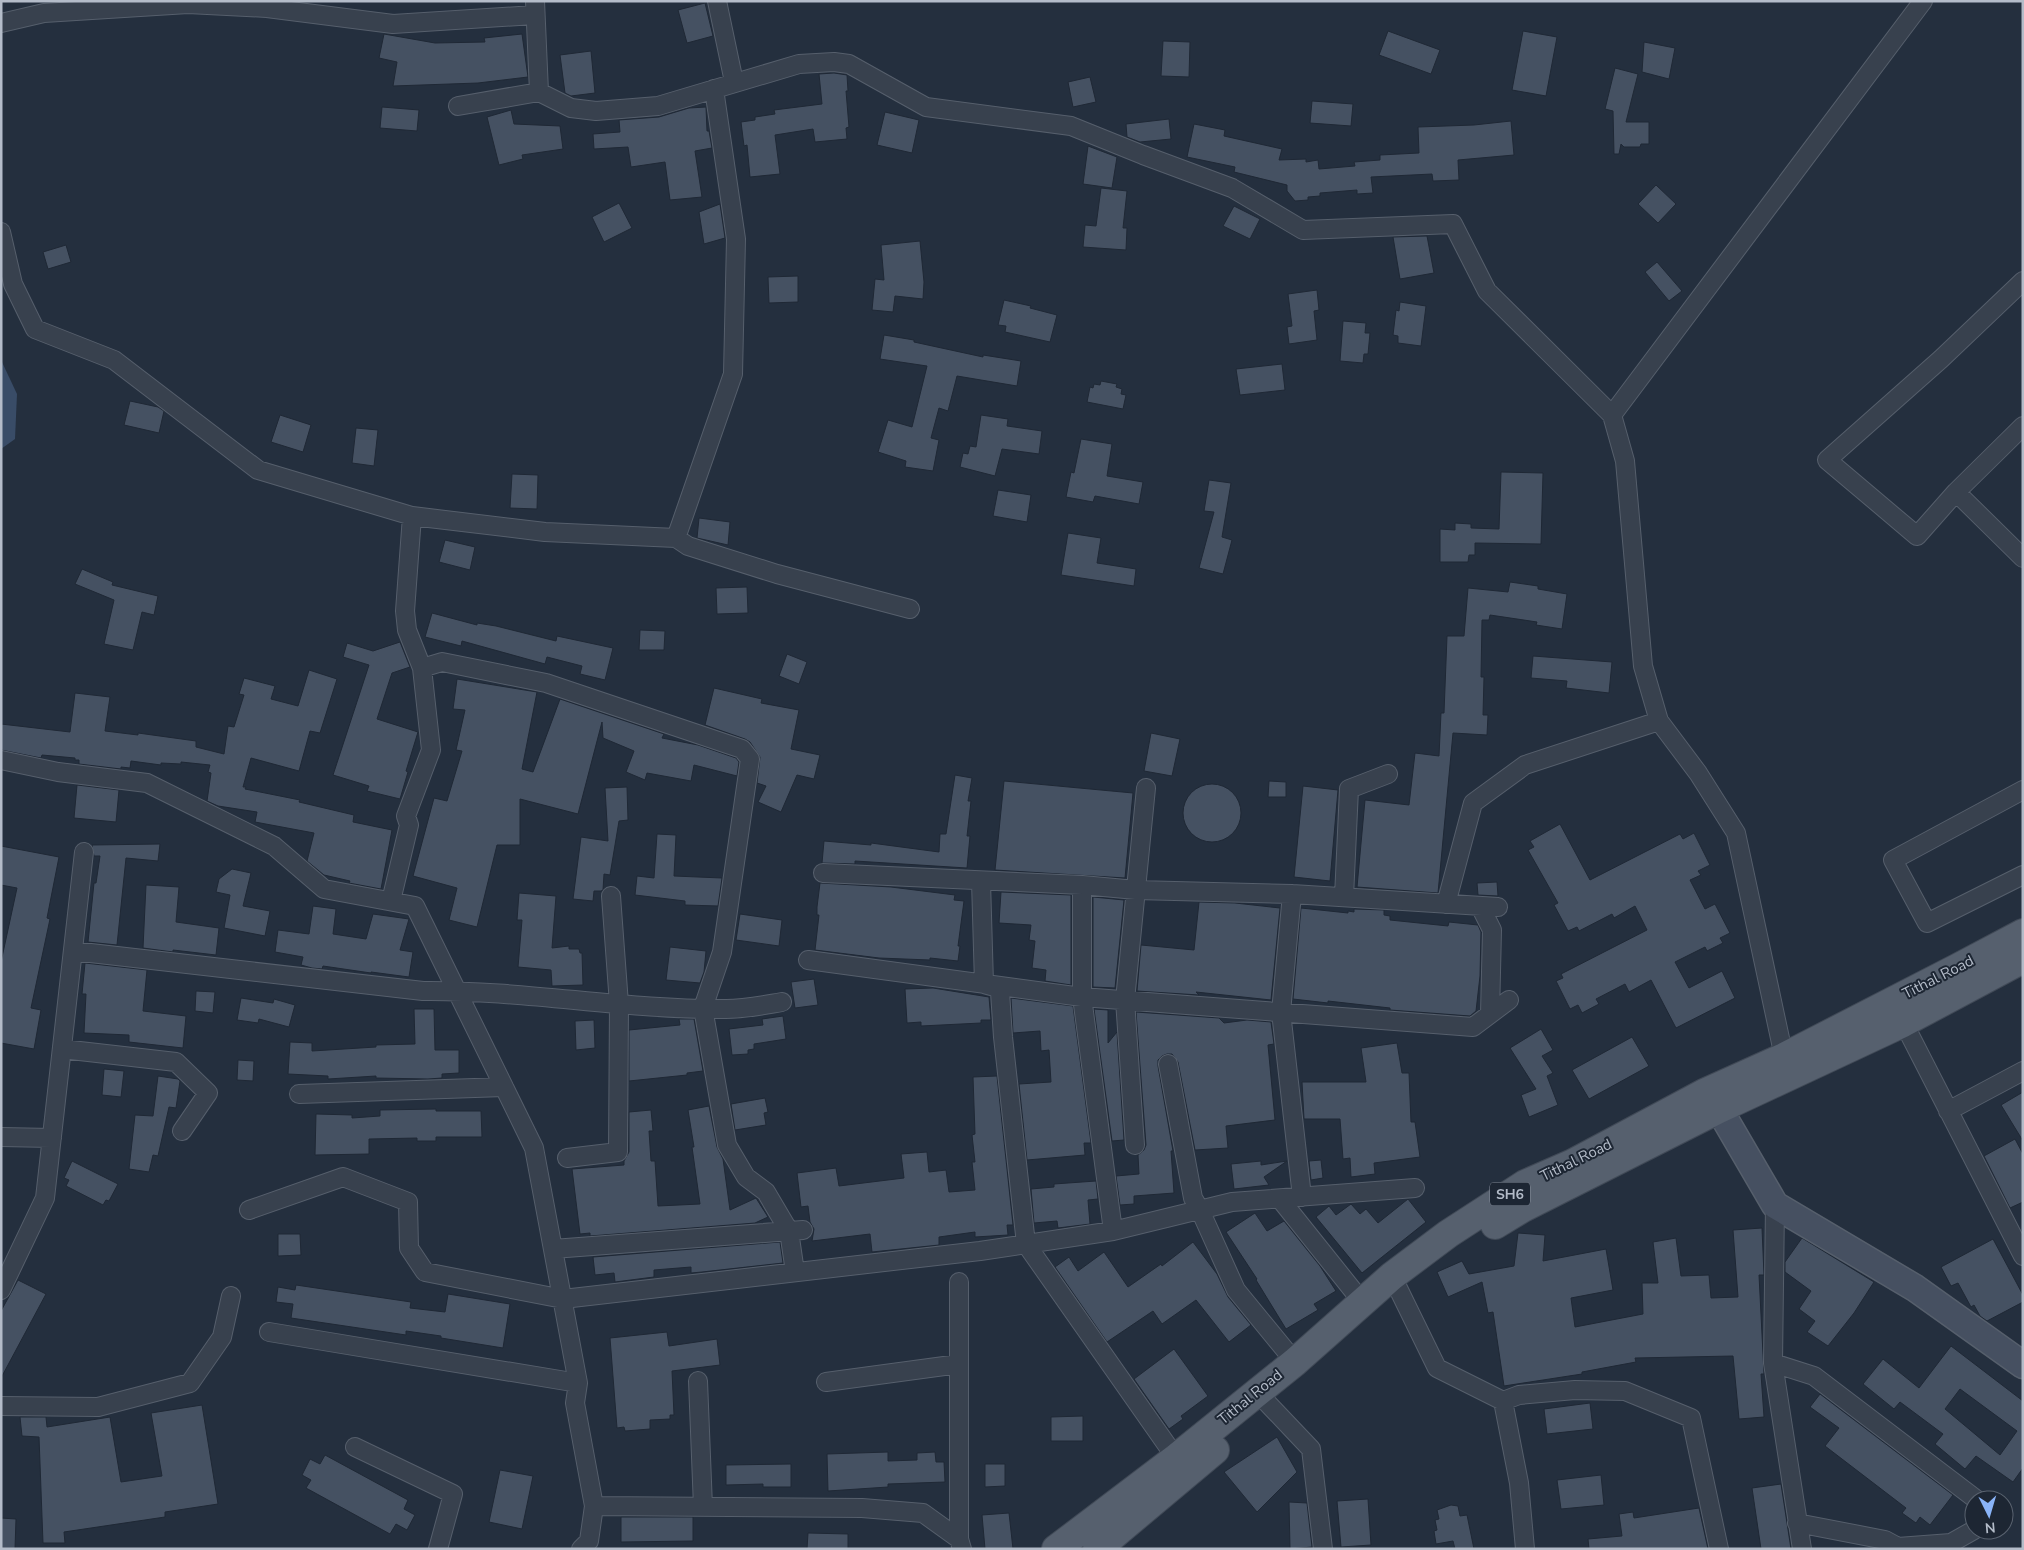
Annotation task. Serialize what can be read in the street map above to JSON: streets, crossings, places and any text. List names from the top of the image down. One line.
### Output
{"streets":{"main road":["Tithal Road","SH6"]},"north":"bottom"}
